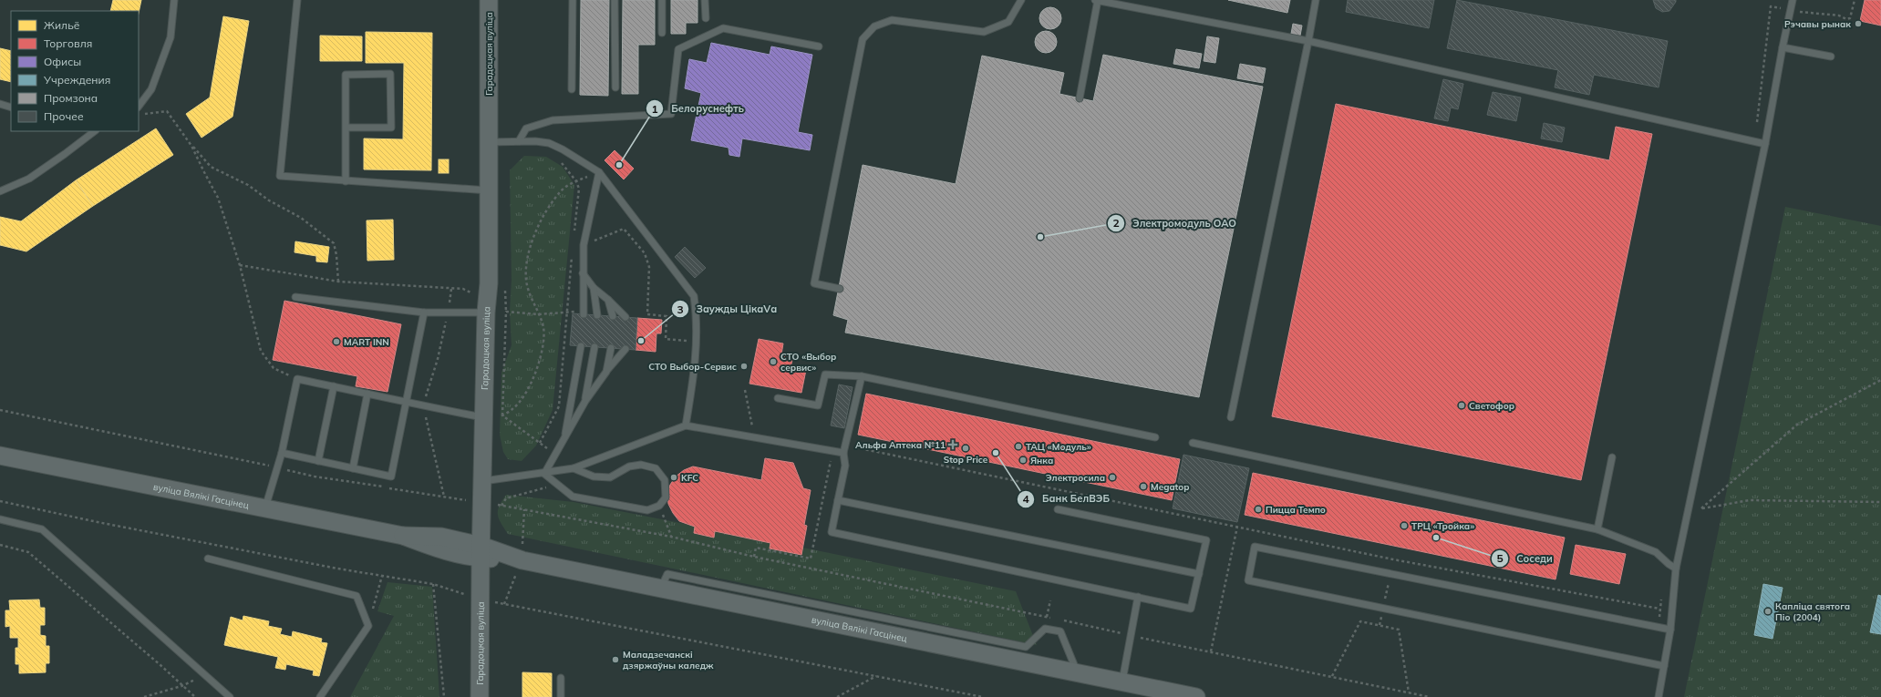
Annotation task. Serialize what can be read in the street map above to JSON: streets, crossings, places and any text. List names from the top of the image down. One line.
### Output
{"streets":{"main road":["Гарадоцкая вуліца","вуліца Вялікі Гасцінец"]},"crossings":[["Гарадоцкая вуліца","вуліца Вялікі Гасцінец"]],"places":{"other":["Рэчавы рынак","Белоруснефть","Электромодуль ОАО","Заужды ЦікаVа","MART INN","СТО «Выбор сервис»","СТО Выбор-Сервис","Светофор","ТАЦ «Модуль»","Stop Price","Банк БелВЭБ","Янка","KFC","Электросила","Megatop","Пицца Темпо","ТРЦ «Тройка»","Соседи","Капліца святога Піо (2004)","Маладзечанскі дзяржаўны каледж"],"health":["Альфа Аптека №11"]},"legend":["Жильё","Торговля","Офисы","Учреждения","Промзона","Прочее"]}
